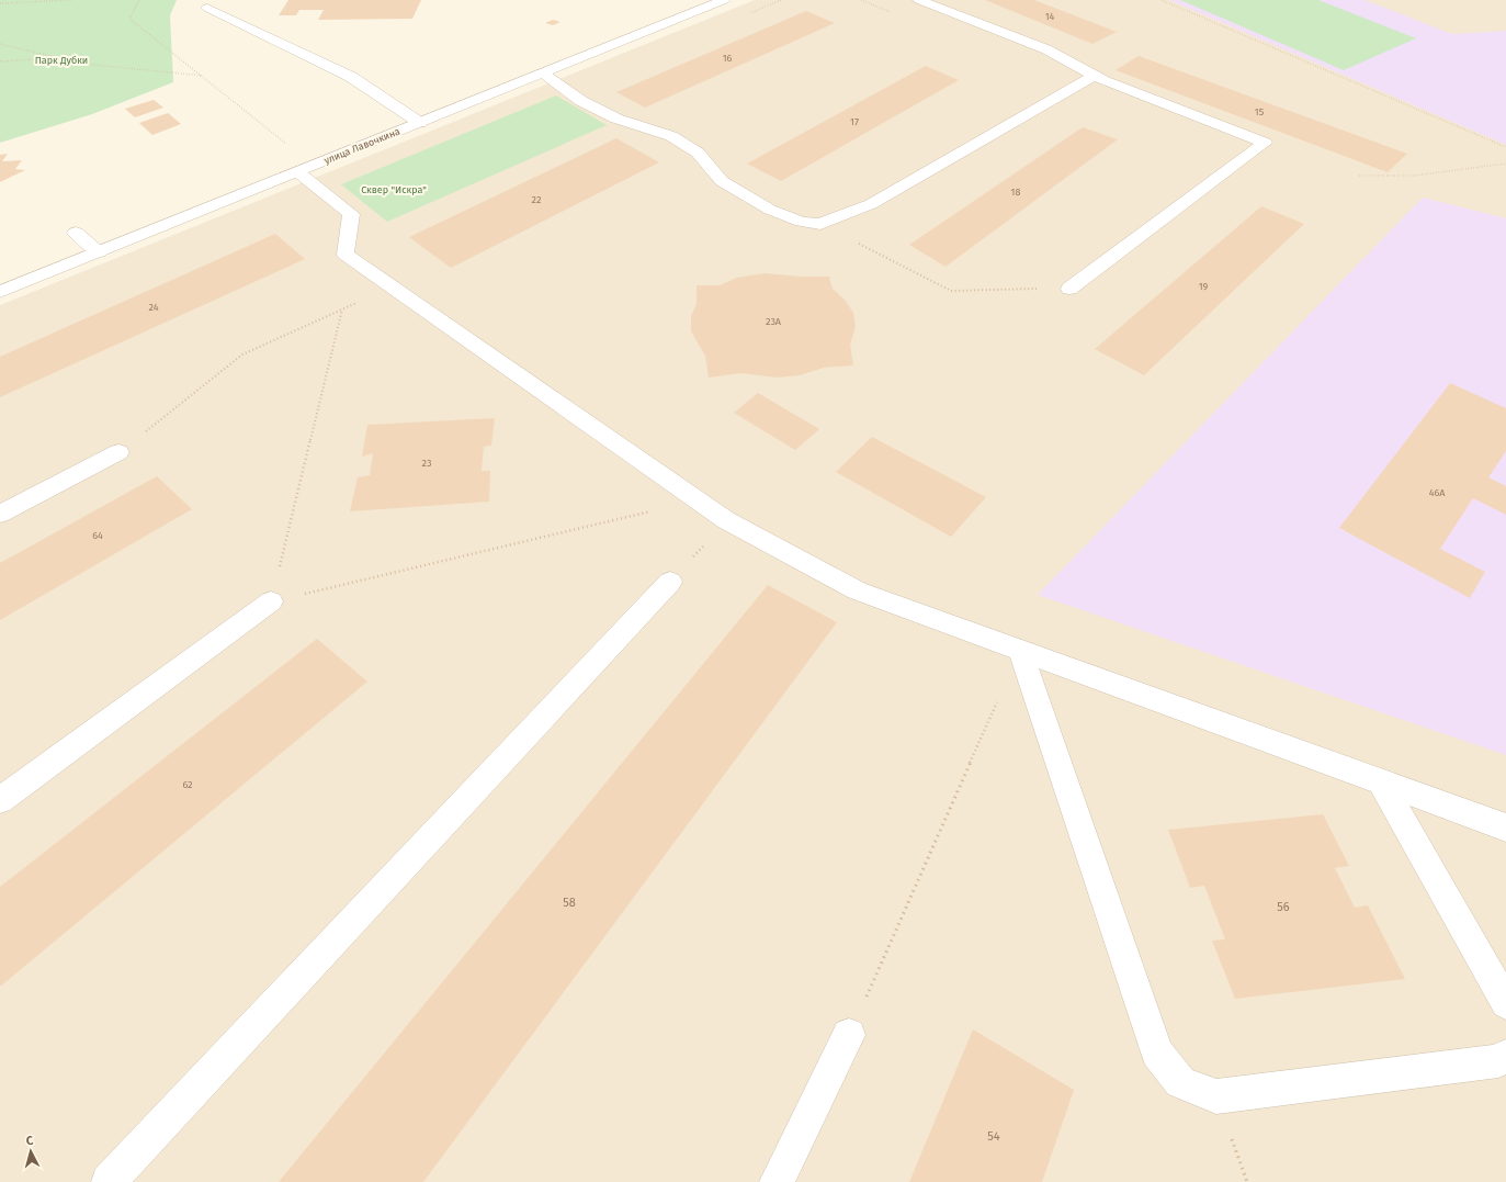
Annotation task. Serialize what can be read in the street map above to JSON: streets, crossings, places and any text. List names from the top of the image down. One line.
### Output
{"streets":{"street":["улица Лавочкина"]},"parks":["Парк Дубки","Сквер \"Искра\""],"house_numbers":["14","16","15","17","18","22","19","24","23А","23","46А","64","62","58","56","54"],"north":"top"}
